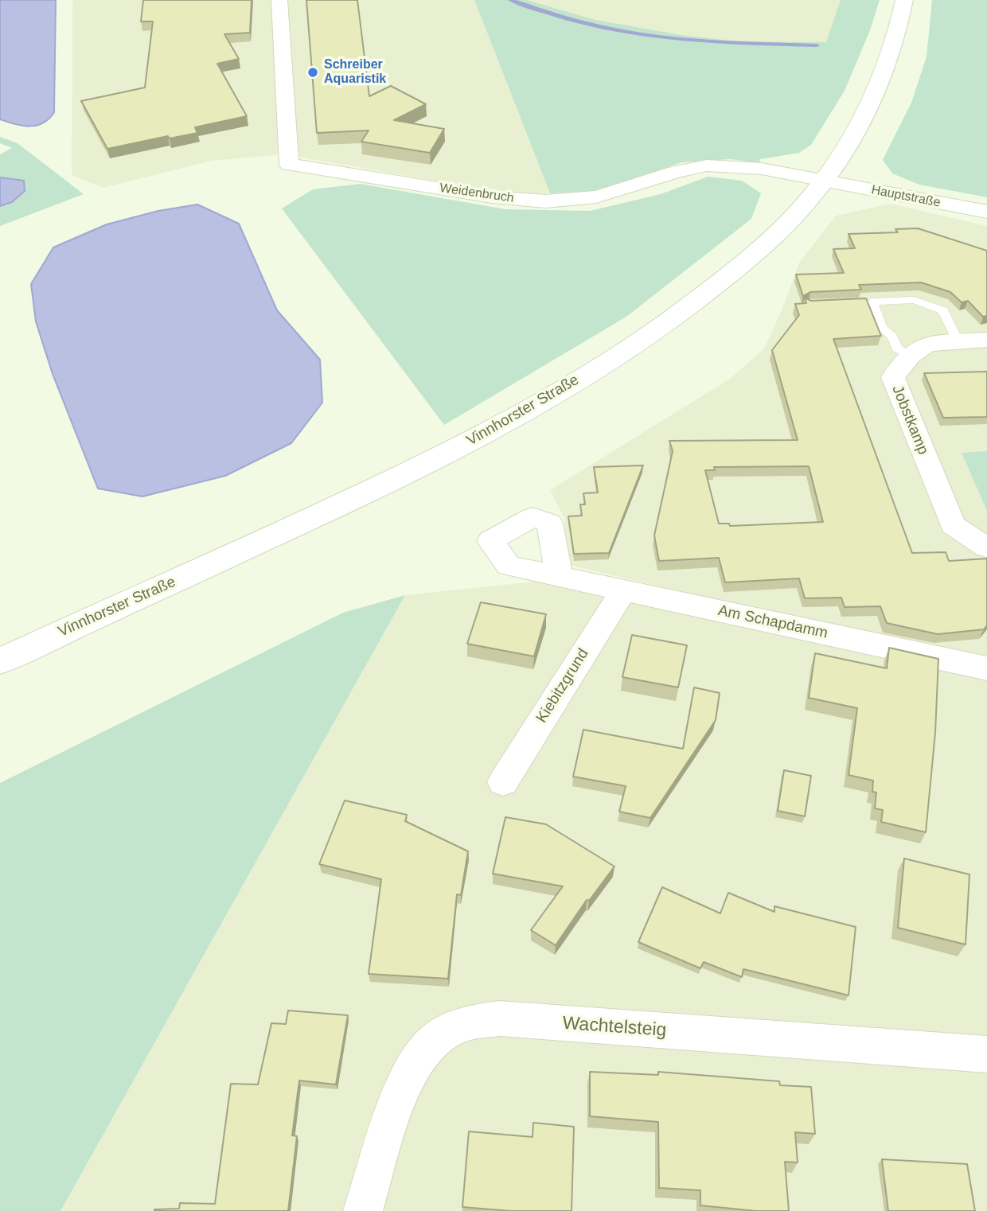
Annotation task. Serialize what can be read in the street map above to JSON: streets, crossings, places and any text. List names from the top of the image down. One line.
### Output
{"streets":{"street":["Weidenbruch","Hauptstraße","Vinnhorster Straße","Jobstkamp","Am Schapdamm","Kiebitzgrund","Wachtelsteig"]},"crossings":[["Weidenbruch","Hauptstraße"],["Weidenbruch","Vinnhorster Straße"],["Hauptstraße","Vinnhorster Straße"],["Am Schapdamm","Kiebitzgrund"]],"places":["Schreiber Aquaristik"]}
